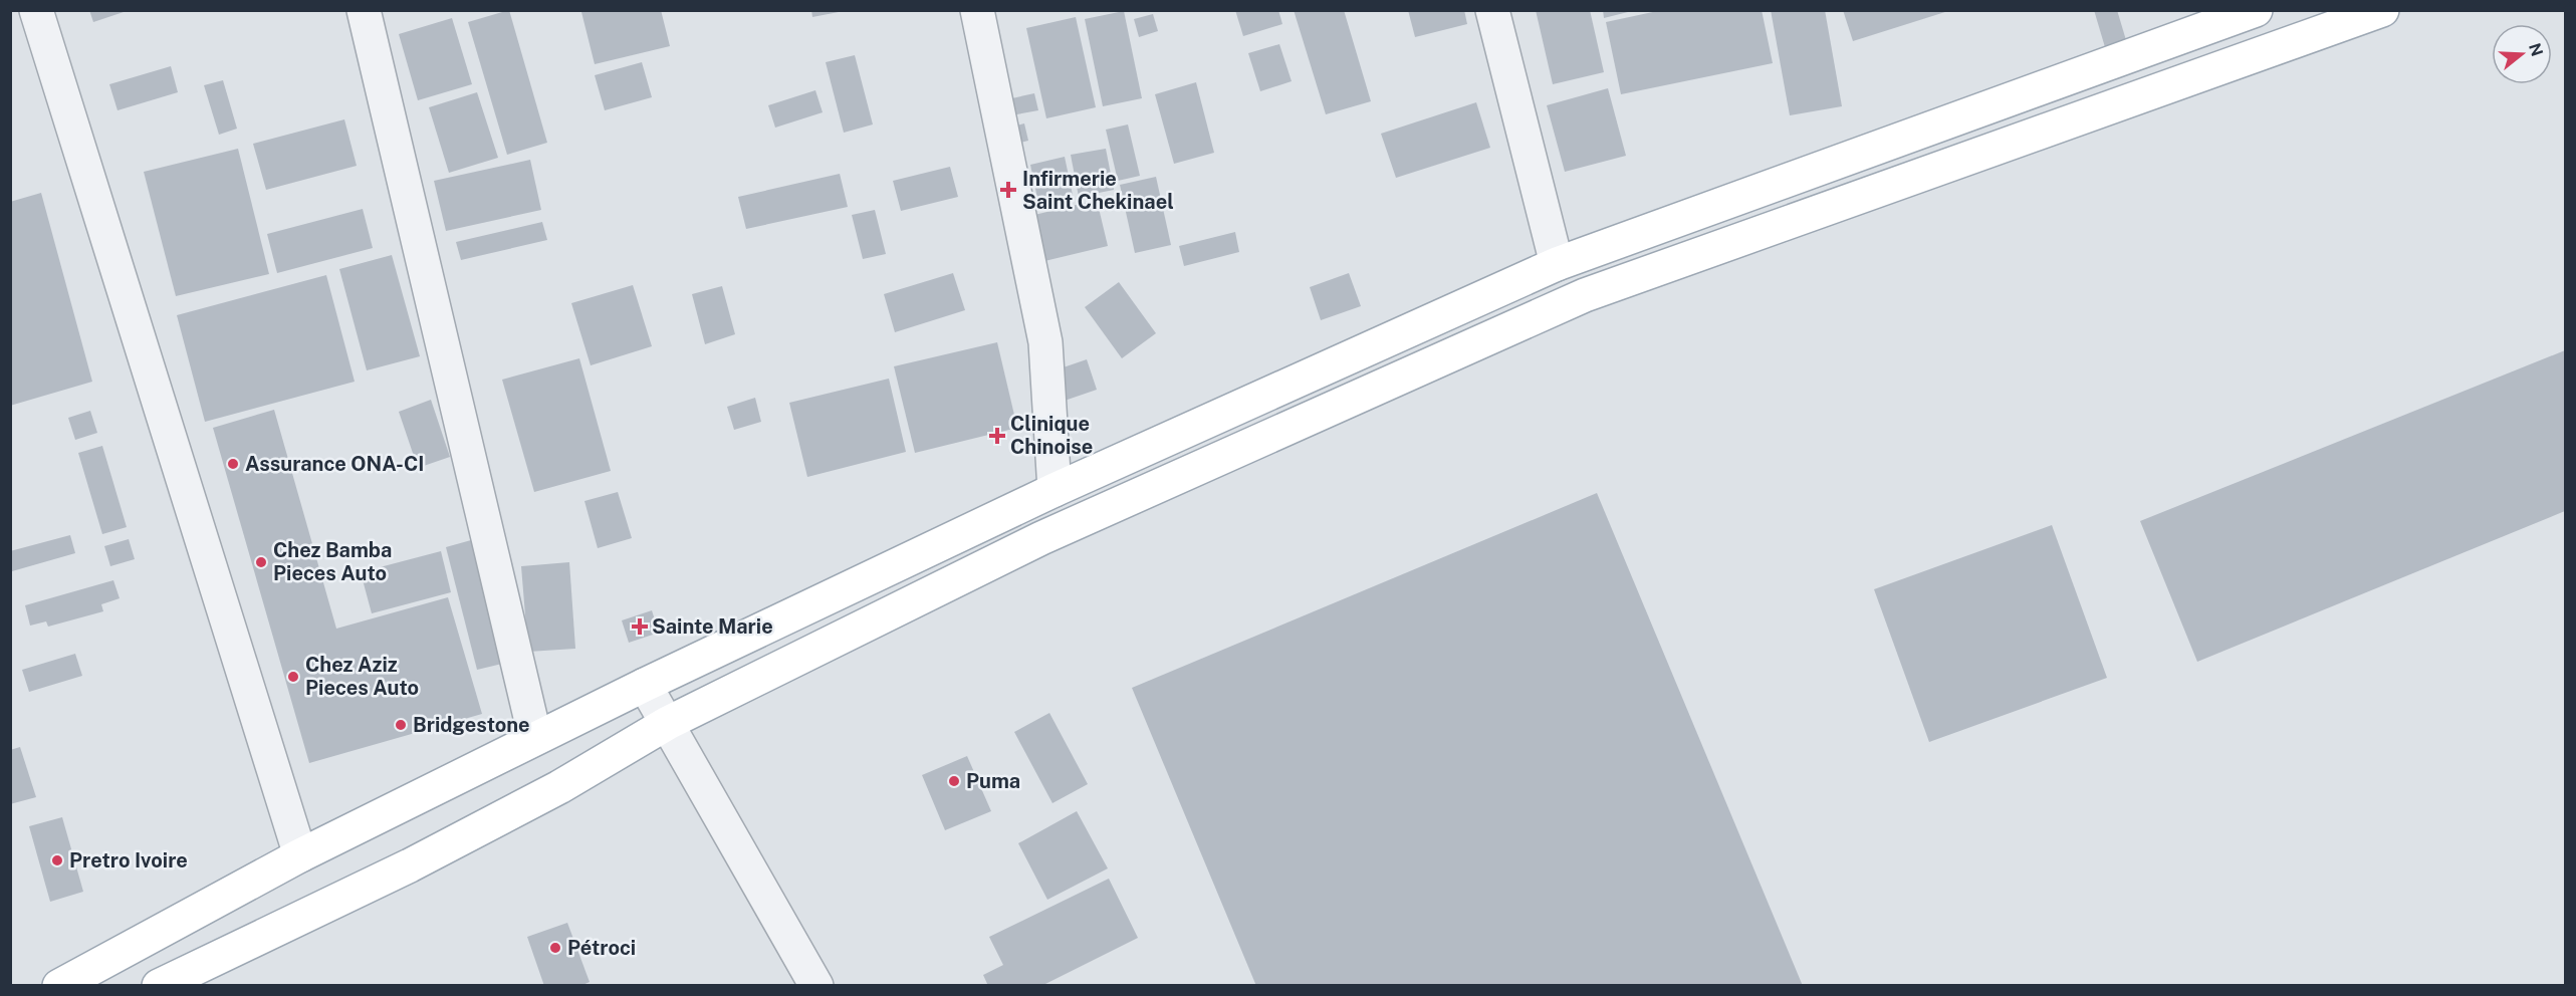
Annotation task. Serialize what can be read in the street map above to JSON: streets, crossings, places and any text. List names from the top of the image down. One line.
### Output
{"places":{"health":["Infirmerie Saint Chekinael","Clinique Chinoise","Sainte Marie"],"other":["Assurance ONA-CI","Chez Bamba Pieces Auto","Chez Aziz Pieces Auto","Bridgestone","Puma","Pretro Ivoire","Pétroci"]},"north":"right"}
